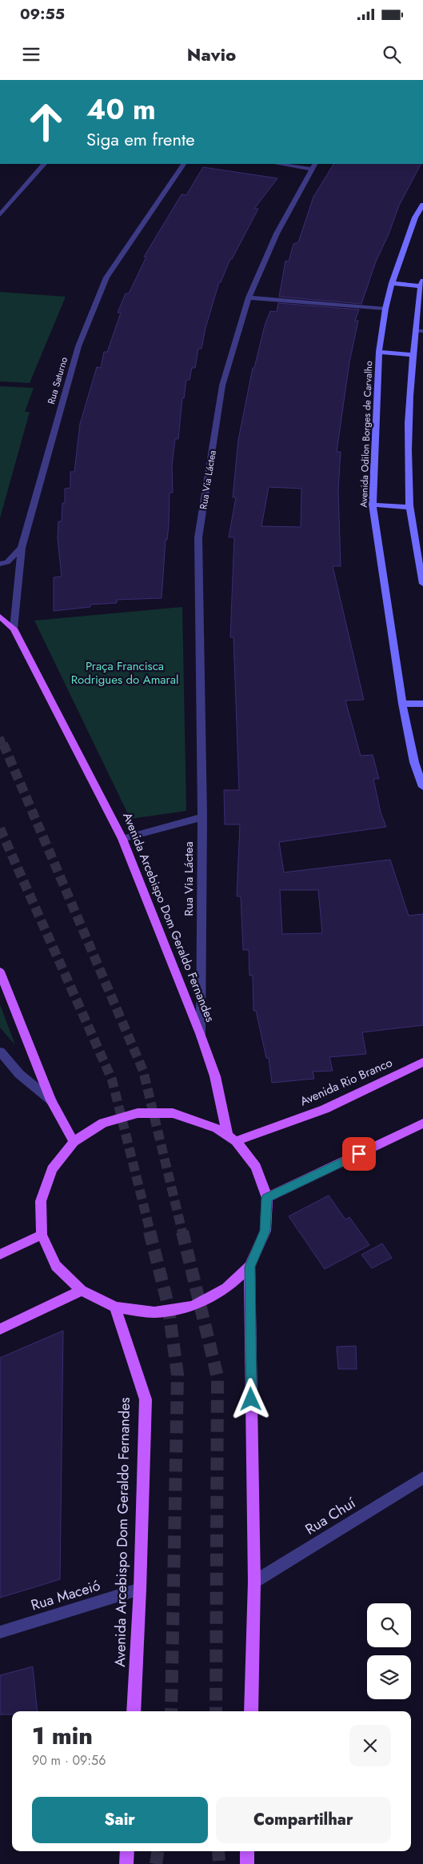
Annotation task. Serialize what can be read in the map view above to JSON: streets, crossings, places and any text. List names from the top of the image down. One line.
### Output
{"streets":{"main road":["Avenida Arcebispo Dom Geraldo Fernandes","Avenida Rio Branco"],"street":["Rua Saturno","Avenida Odilon Borges de Carvalho","Rua Via Láctea","Rua Chuí","Rua Maceió"]},"crossings":[["Rua Saturno","Avenida Arcebispo Dom Geraldo Fernandes"],["Rua Via Láctea","Avenida Arcebispo Dom Geraldo Fernandes"],["Avenida Arcebispo Dom Geraldo Fernandes","Avenida Rio Branco"],["Avenida Arcebispo Dom Geraldo Fernandes","Rua Maceió"]],"parks":["Praça Francisca Rodrigues do Amaral"],"page":{"status":"09:55","header":"Navio","turn":["40 m","Siga em frente"],"heading":["1 min","90 m · 09:56"],"buttons":["Sair","Compartilhar"]}}
